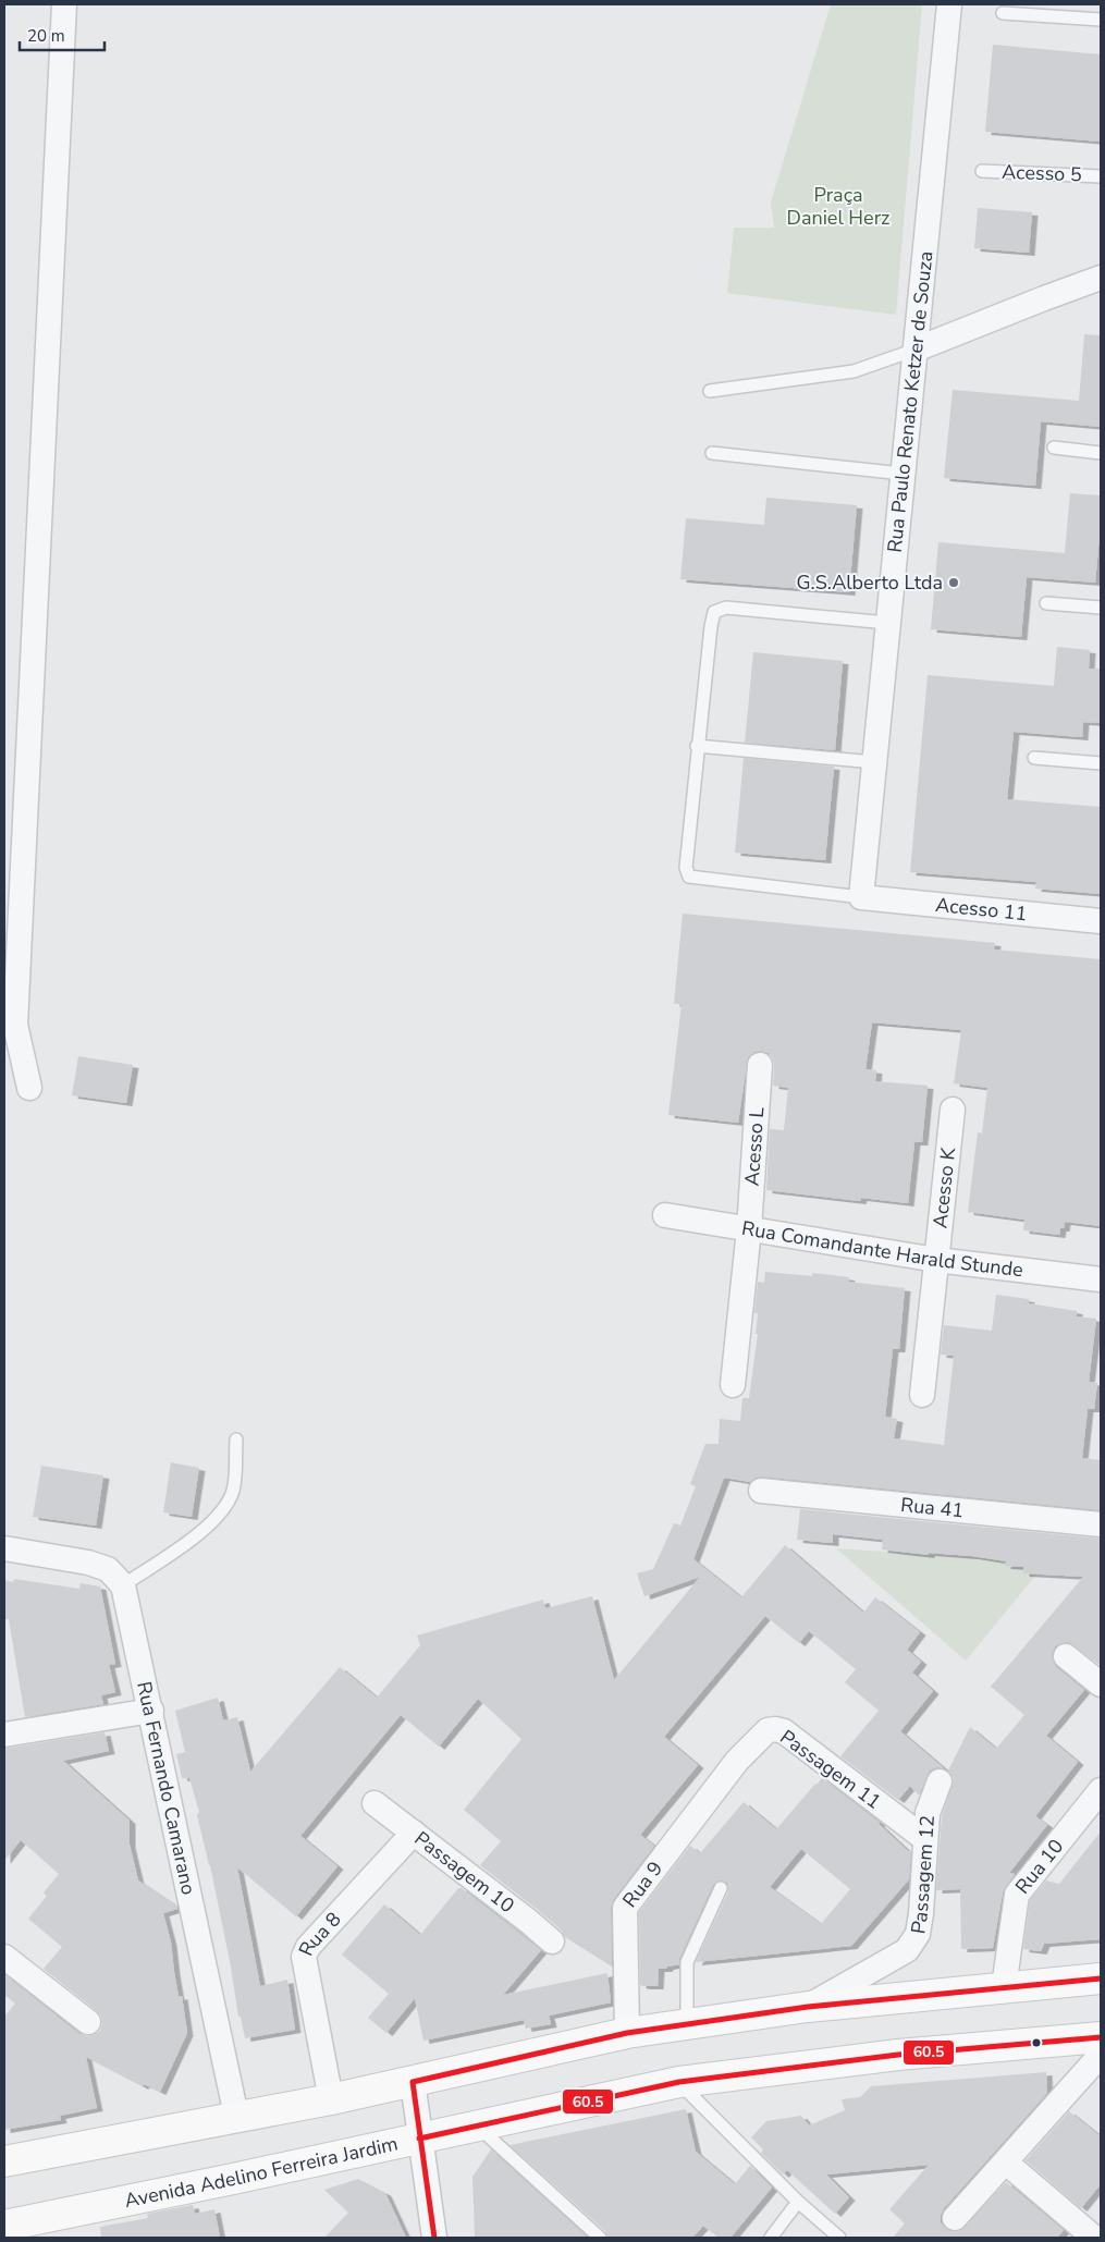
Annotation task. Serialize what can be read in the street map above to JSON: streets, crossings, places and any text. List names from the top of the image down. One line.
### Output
{"streets":{"main road":["Avenida Adelino Ferreira Jardim"],"street":["Rua Paulo Renato Ketzer de Souza","Acesso 11","Acesso L","Acesso K","Rua Comandante Harald Stunde","Rua 41","Passagem 11","Rua Fernando Camarano","Rua 10","Passagem 10","Passagem 12","Rua 9","Rua 8"],"lane":["Acesso 5"]},"crossings":[["Rua Paulo Renato Ketzer de Souza","Acesso 11"],["Acesso L","Rua Comandante Harald Stunde"],["Acesso K","Rua Comandante Harald Stunde"],["Passagem 11","Passagem 12"],["Passagem 11","Rua 9"],["Passagem 10","Rua 8"]],"parks":["Praça Daniel Herz"],"places":["G.S.Alberto Ltda"],"lines":["transit line 60.5"],"scale_bar":"20 m"}
